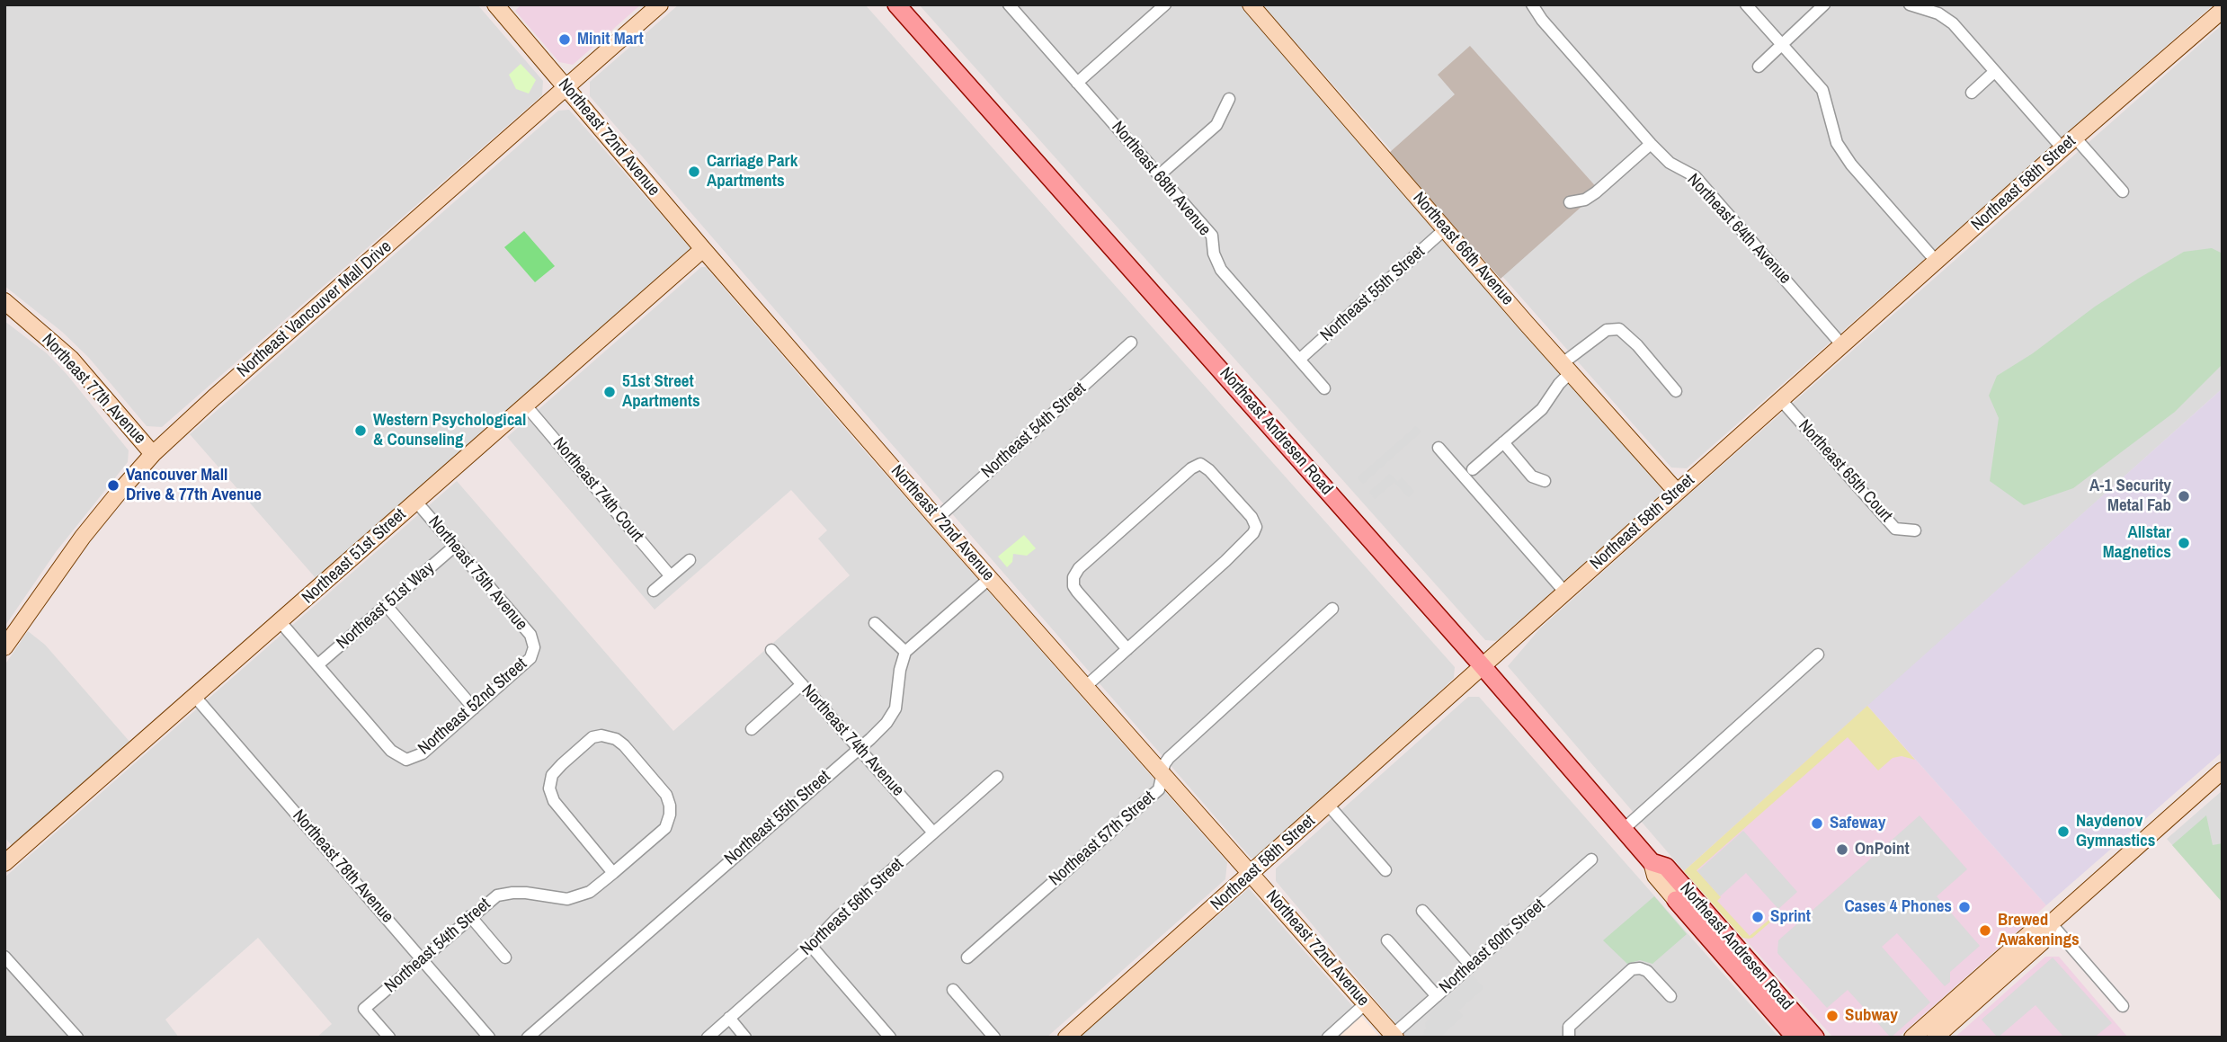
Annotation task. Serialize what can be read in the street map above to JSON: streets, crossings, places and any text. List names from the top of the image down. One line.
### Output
{"streets":{"main road":["Northeast Andresen Road"],"street":["Northeast 72nd Avenue","Northeast 68th Avenue","Northeast 58th Street","Northeast 64th Avenue","Northeast 66th Avenue","Northeast 55th Street","Northeast Vancouver Mall Drive","Northeast 77th Avenue","Northeast 54th Street","Northeast 65th Court","Northeast 74th Court","Northeast 51st Street","Northeast 75th Avenue","Northeast 51st Way","Northeast 52nd Street","Northeast 74th Avenue","Northeast 57th Street","Northeast 78th Avenue","Northeast 56th Street","Northeast 60th Street"]},"crossings":[["Northeast 72nd Avenue","Northeast 58th Street"],["Northeast 72nd Avenue","Northeast Vancouver Mall Drive"],["Northeast 72nd Avenue","Northeast 54th Street"],["Northeast 72nd Avenue","Northeast 51st Street"],["Northeast 72nd Avenue","Northeast 57th Street"],["Northeast 72nd Avenue","Northeast 60th Street"],["Northeast 68th Avenue","Northeast 55th Street"],["Northeast 58th Street","Northeast 64th Avenue"],["Northeast 58th Street","Northeast 66th Avenue"],["Northeast 58th Street","Northeast Andresen Road"],["Northeast 58th Street","Northeast 65th Court"],["Northeast 66th Avenue","Northeast 55th Street"],["Northeast 55th Street","Northeast 74th Avenue"],["Northeast Vancouver Mall Drive","Northeast 77th Avenue"],["Northeast 54th Street","Northeast 78th Avenue"],["Northeast 74th Court","Northeast 51st Street"],["Northeast 51st Street","Northeast 75th Avenue"],["Northeast 51st Street","Northeast 78th Avenue"],["Northeast 75th Avenue","Northeast 51st Way"],["Northeast 75th Avenue","Northeast 52nd Street"],["Northeast 51st Way","Northeast 52nd Street"],["Northeast 74th Avenue","Northeast 56th Street"]],"places":["Minit Mart","Carriage Park Apartments","51st Street Apartments","Western Psychological & Counseling","Vancouver Mall Drive & 77th Avenue","A-1 Security Metal Fab","Allstar Magnetics","Safeway","Naydenov Gymnastics","OnPoint","Cases 4 Phones","Sprint","Brewed Awakenings","Subway"]}
